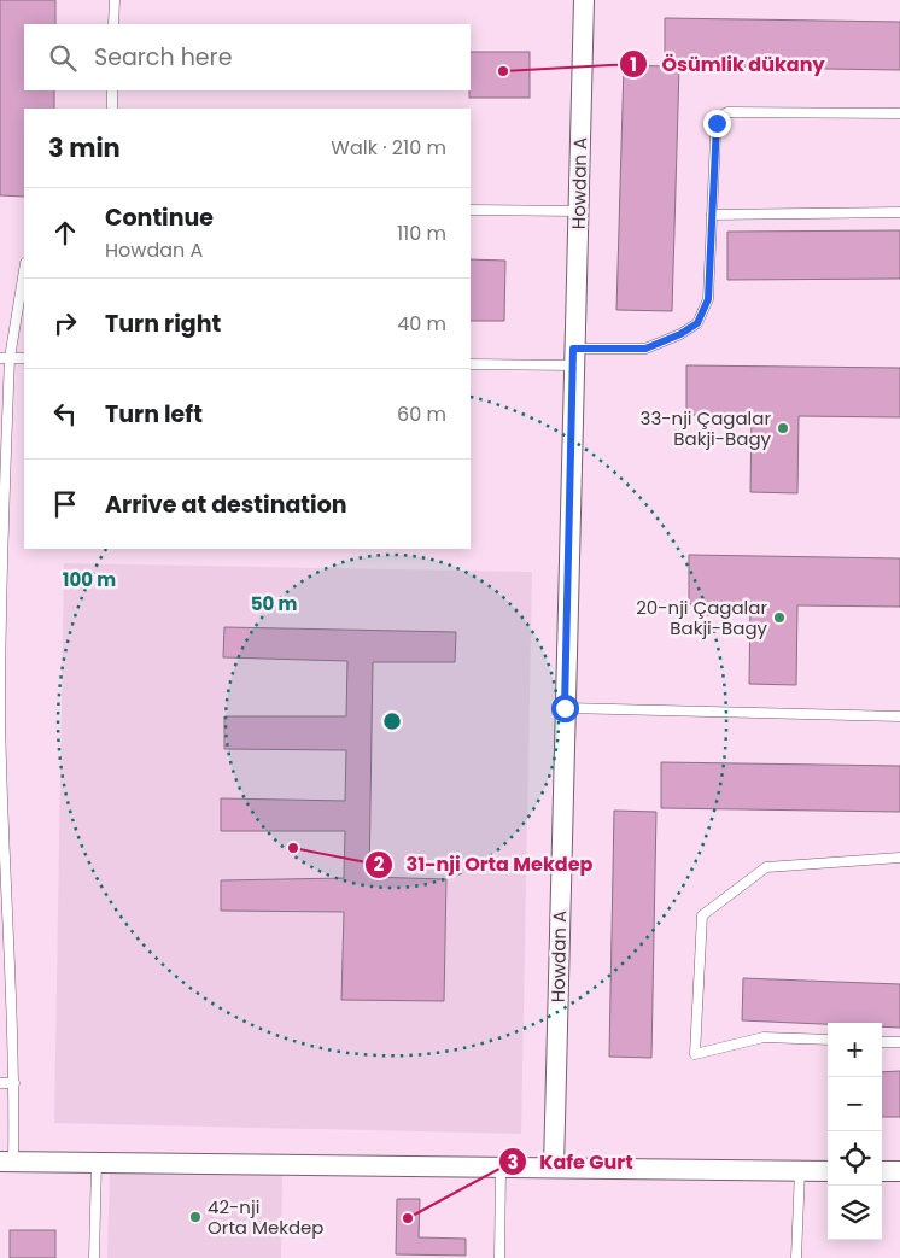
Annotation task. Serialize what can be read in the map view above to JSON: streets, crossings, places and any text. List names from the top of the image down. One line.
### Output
{"streets":{"street":["Howdan A"]},"places":["Ösümlik dükany","33-nji Çagalar Bakji-Bagy","20-nji Çagalar Bakji-Bagy","31-nji Orta Mekdep","42-nji Orta Mekdep","Kafe Gurt"],"page":{"search":"Search here","heading":["3 min","Walk · 210 m"],"list":[["Continue","Howdan A","110 m"],["Turn right","40 m"],["Turn left","60 m"],"Arrive at destination"],"map_buttons":["+","−"]},"rings":["100 m","50 m"]}
